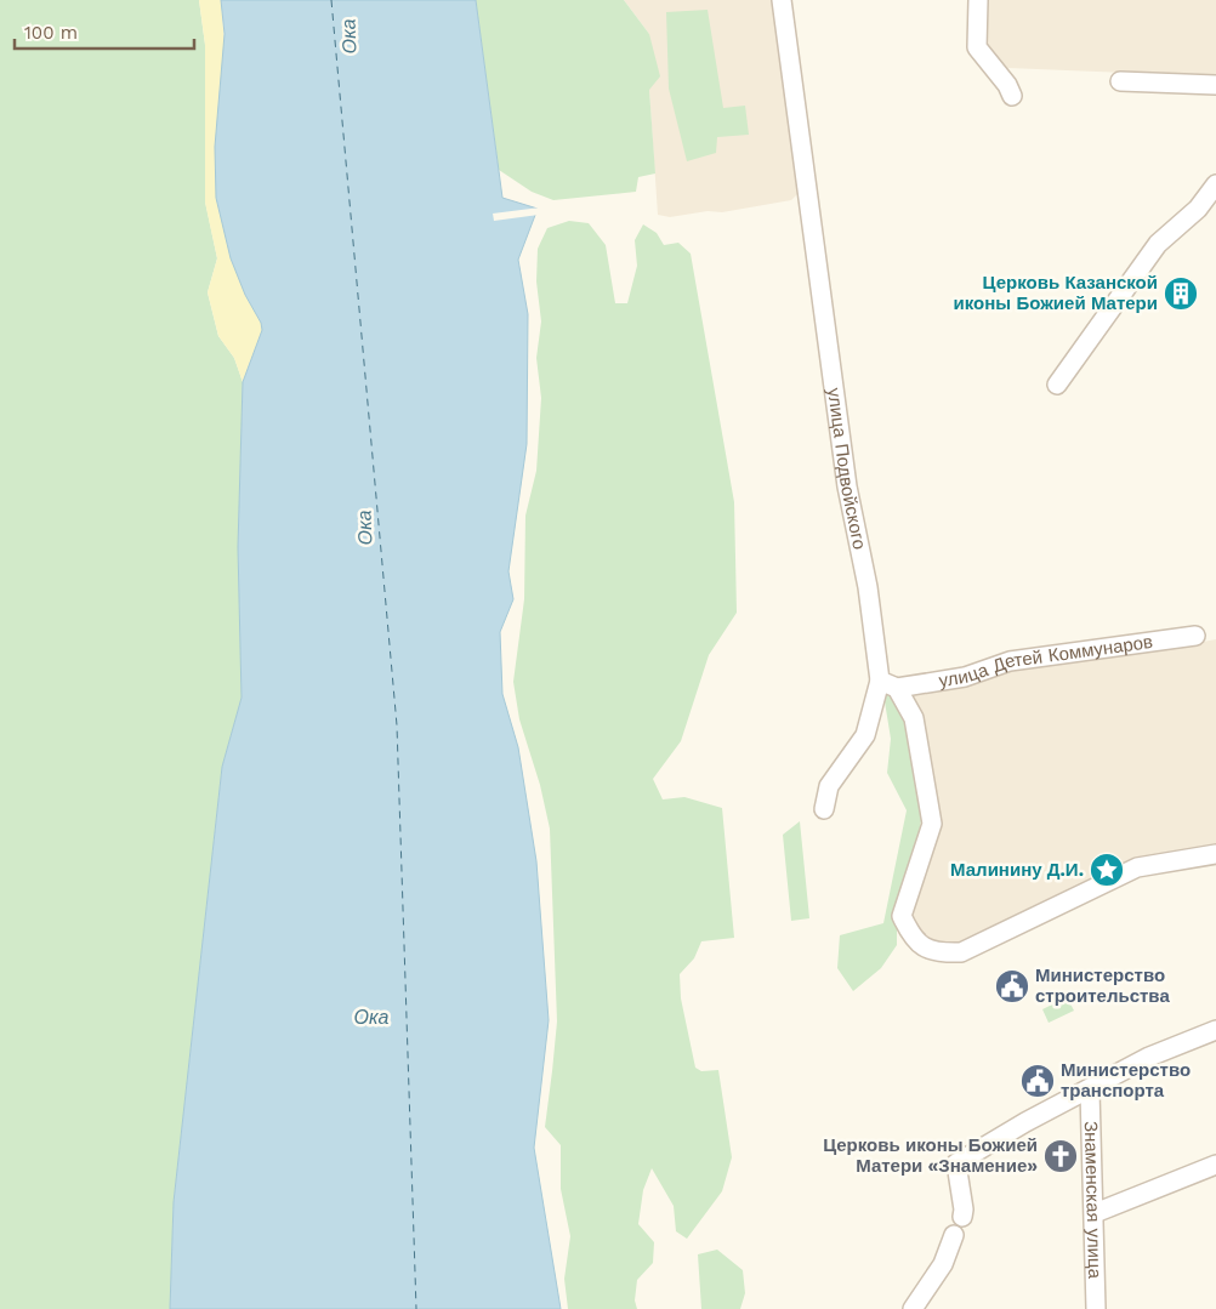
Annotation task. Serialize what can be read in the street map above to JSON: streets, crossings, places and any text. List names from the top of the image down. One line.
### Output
{"streets":{"street":["улица Подвойского","улица Детей Коммунаров","Знаменская улица"]},"crossings":[["улица Подвойского","улица Детей Коммунаров"]],"water":["Ока"],"places":{"building":["Церковь Казанской иконы Божией Матери"],"place":["Малинину Д.И."],"public building":["Министерство строительства","Министерство транспорта"],"church":["Церковь иконы Божией Матери «Знамение»"]},"scale_bar":"100 m"}
